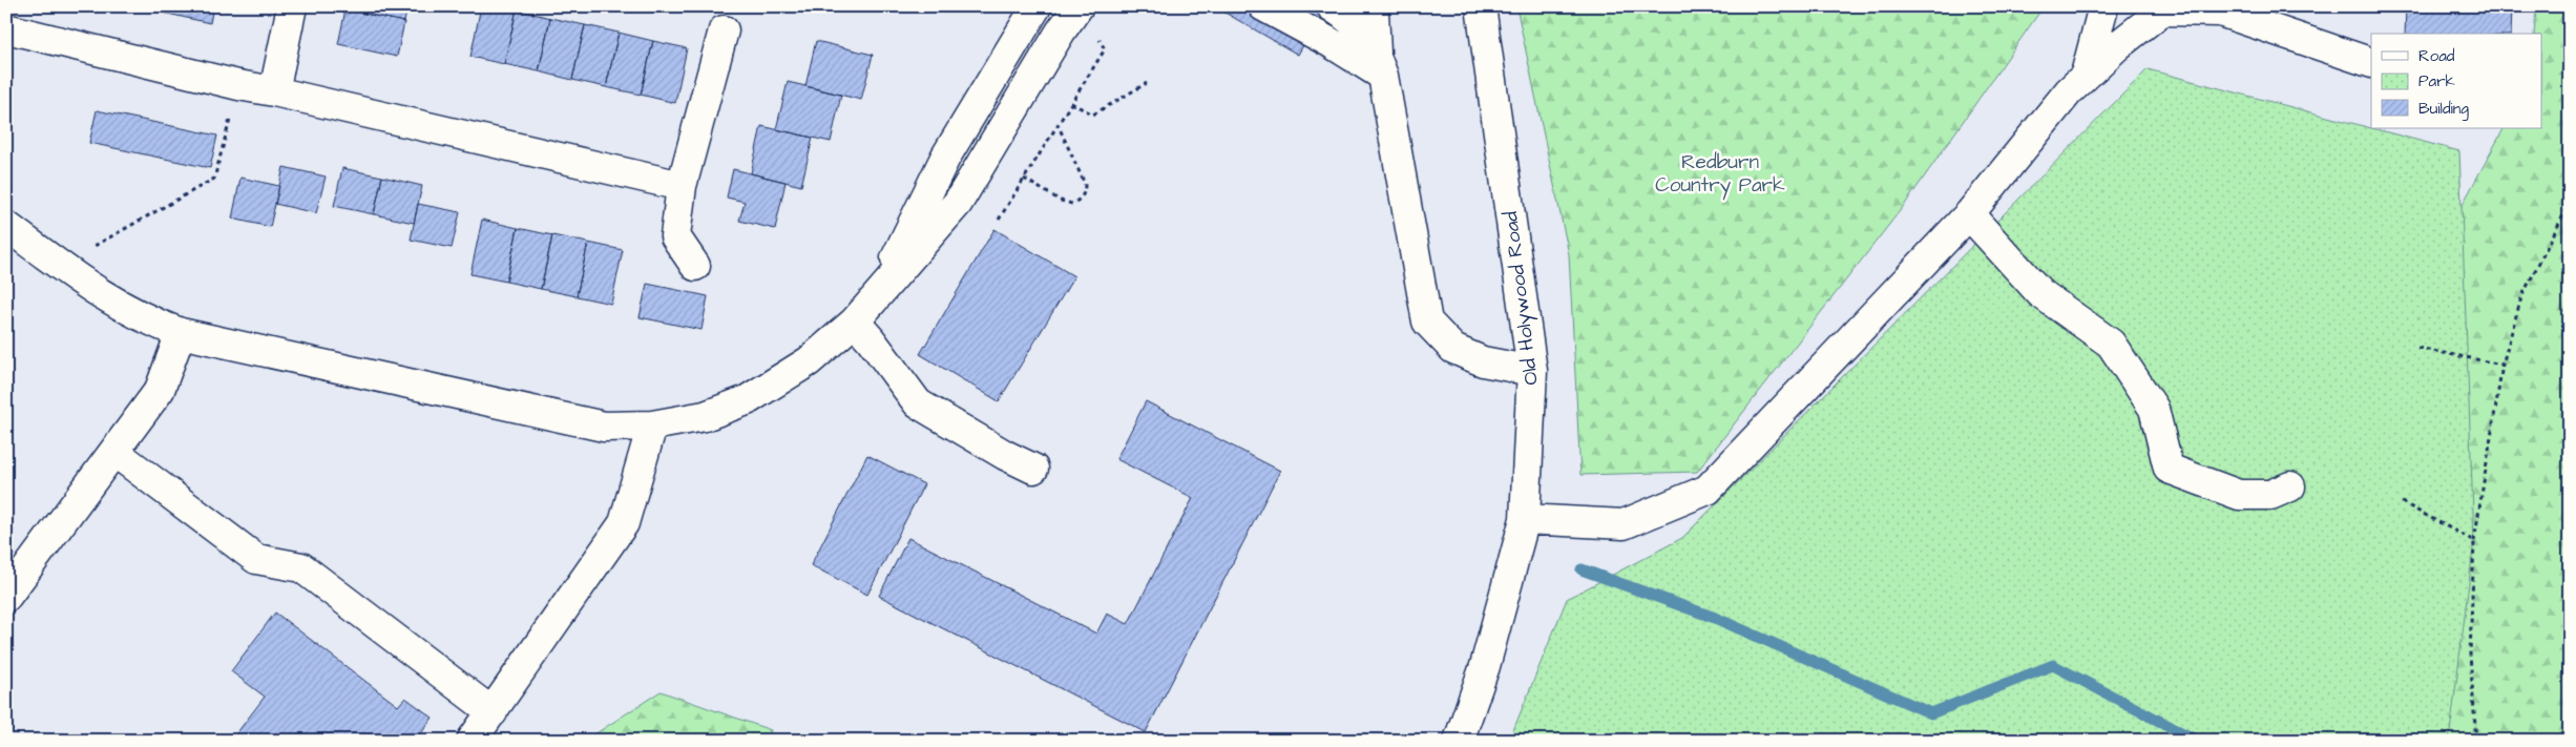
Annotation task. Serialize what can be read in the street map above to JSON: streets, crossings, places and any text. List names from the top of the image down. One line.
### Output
{"streets":{"street":["Old Holywood Road"]},"parks":["Redburn Country Park"],"legend":["Road","Park","Building"]}
